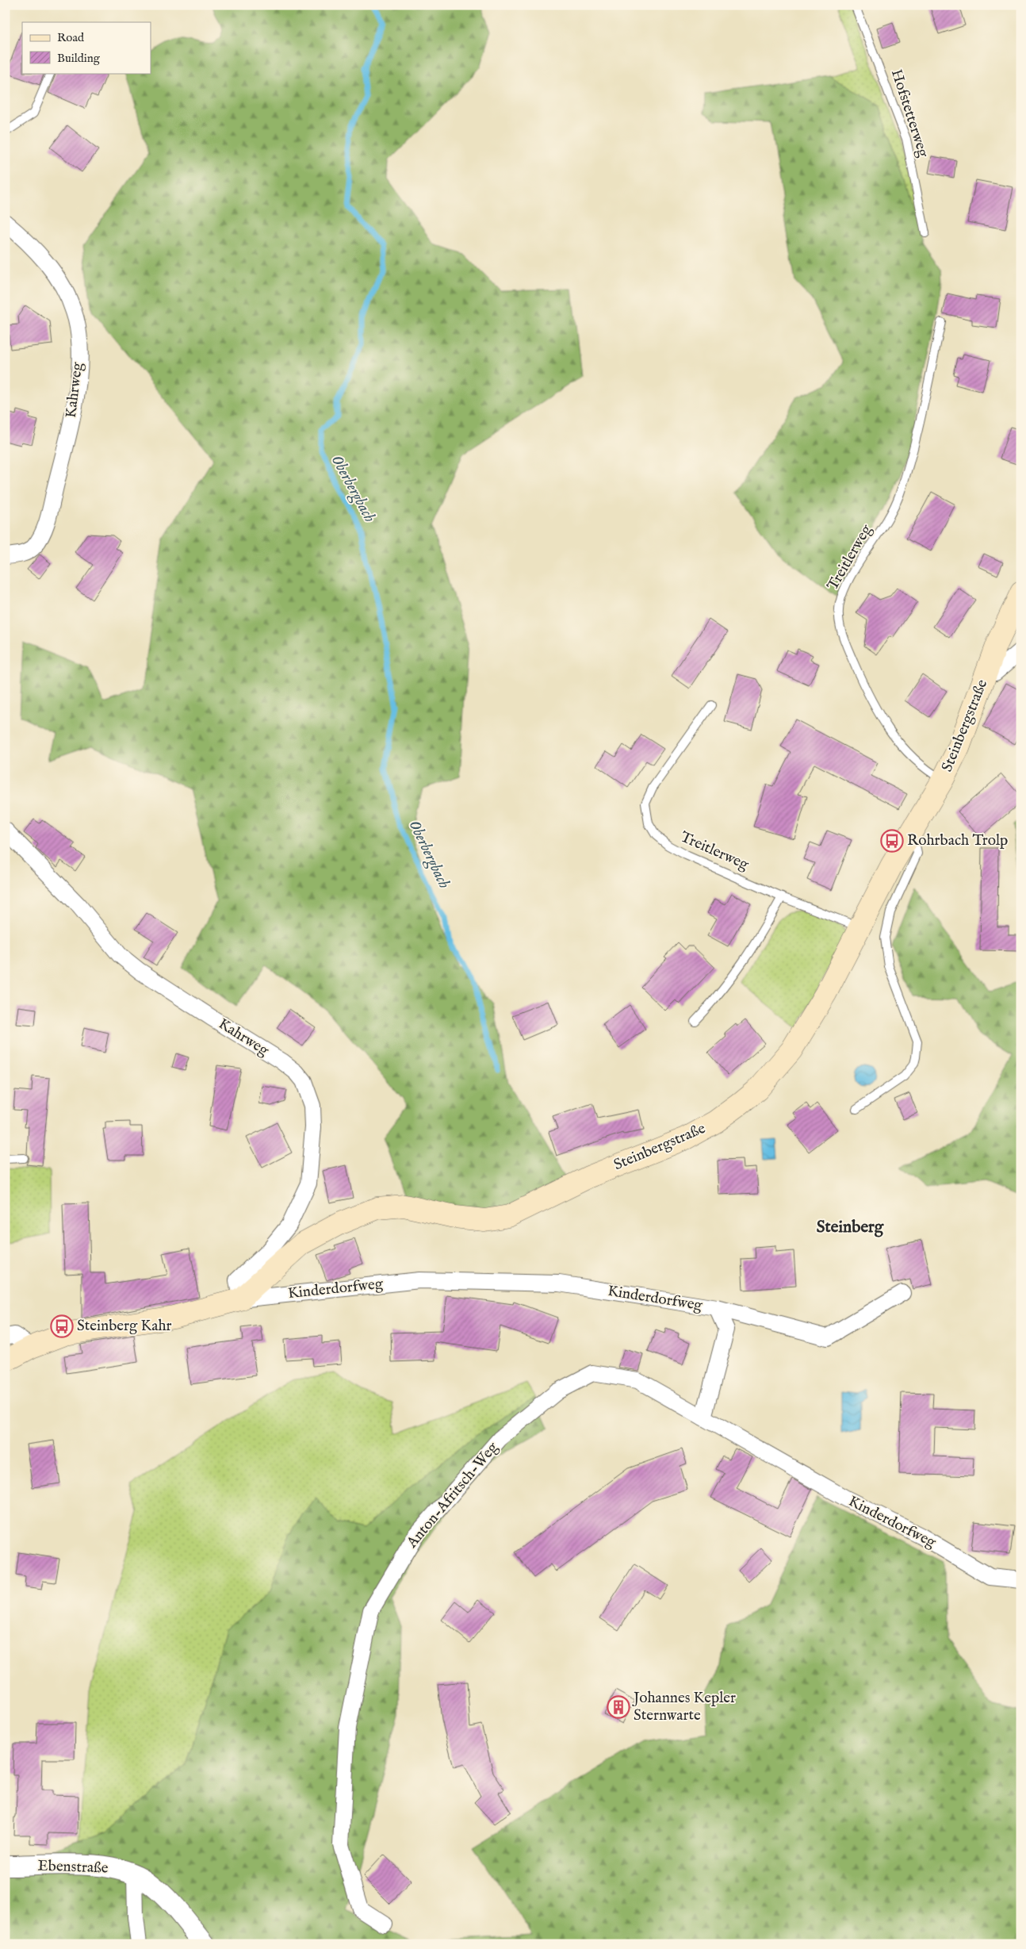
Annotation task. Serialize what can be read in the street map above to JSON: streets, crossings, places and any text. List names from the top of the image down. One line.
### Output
{"streets":{"main road":["Steinbergstraße"],"street":["Kahrweg","Kinderdorfweg","Anton-Afritsch-Weg","Ebenstraße"],"lane":["Hofstetterweg","Treitlerweg"]},"crossings":[["Kahrweg","Steinbergstraße"],["Kahrweg","Kinderdorfweg"],["Treitlerweg","Steinbergstraße"],["Steinbergstraße","Kinderdorfweg"],["Kinderdorfweg","Anton-Afritsch-Weg"]],"districts":["Steinberg"],"water":["Oberbergbach"],"places":{"bus stop":["Rohrbach Trolp","Steinberg Kahr"],"building":["Johannes Kepler Sternwarte"]},"legend":["Road","Building"]}
